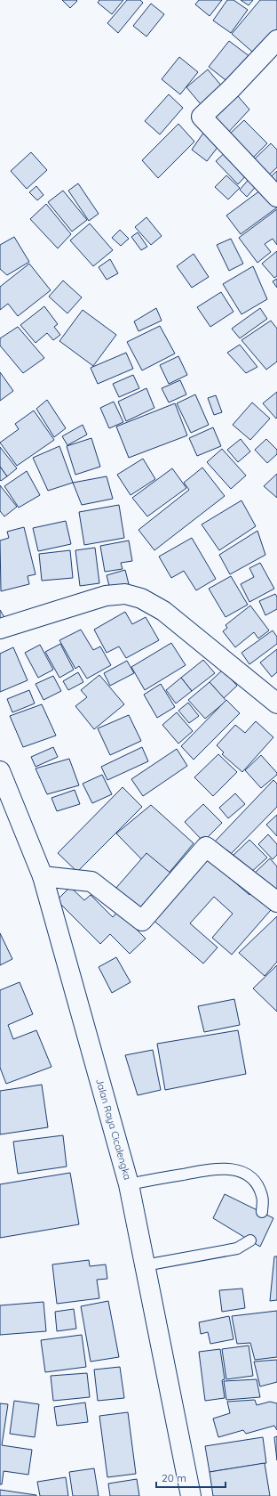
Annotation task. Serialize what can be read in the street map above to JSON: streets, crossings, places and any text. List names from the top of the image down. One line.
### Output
{"streets":{"street":["Jalan Raya Cicalengka"]},"scale_bar":"20 m"}
